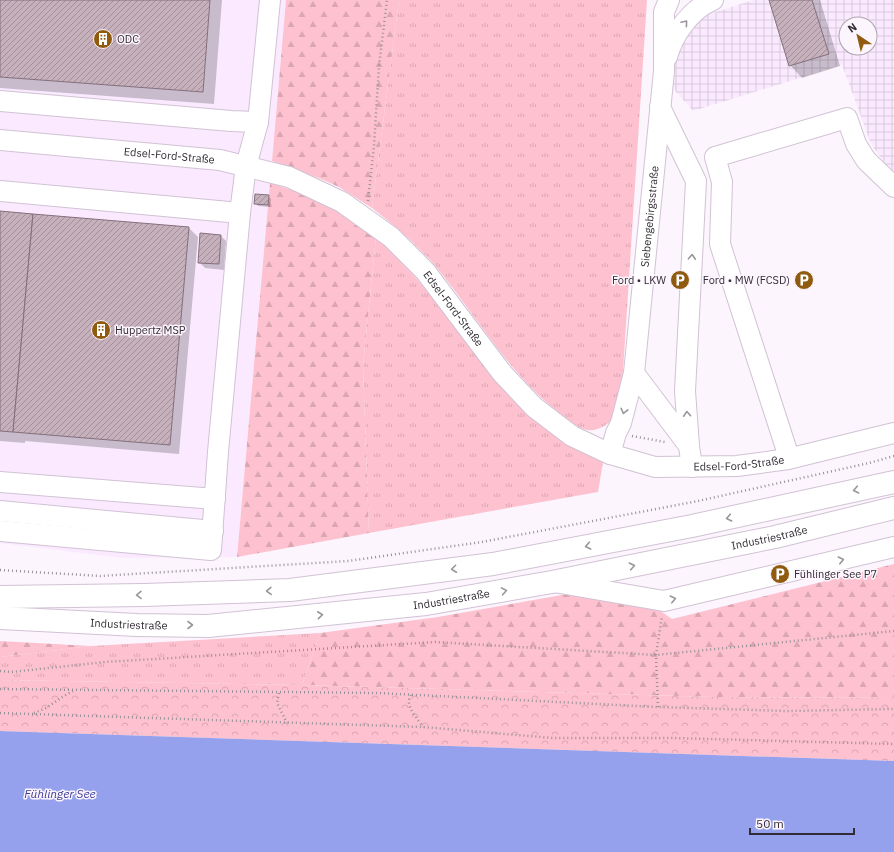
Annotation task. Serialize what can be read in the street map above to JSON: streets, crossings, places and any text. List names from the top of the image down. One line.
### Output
{"streets":{"highway":["Industriestraße"],"street":["Edsel-Ford-Straße","Siebengebirgsstraße"]},"crossings":[["Edsel-Ford-Straße","Siebengebirgsstraße"]],"water":["Fühlinger See"],"places":{"building":["ODC","Huppertz MSP"],"parking":["Ford • LKW","Ford • MW (FCSD)","Fühlinger See P7"]},"scale_bar":"50 m","north":"top left"}
